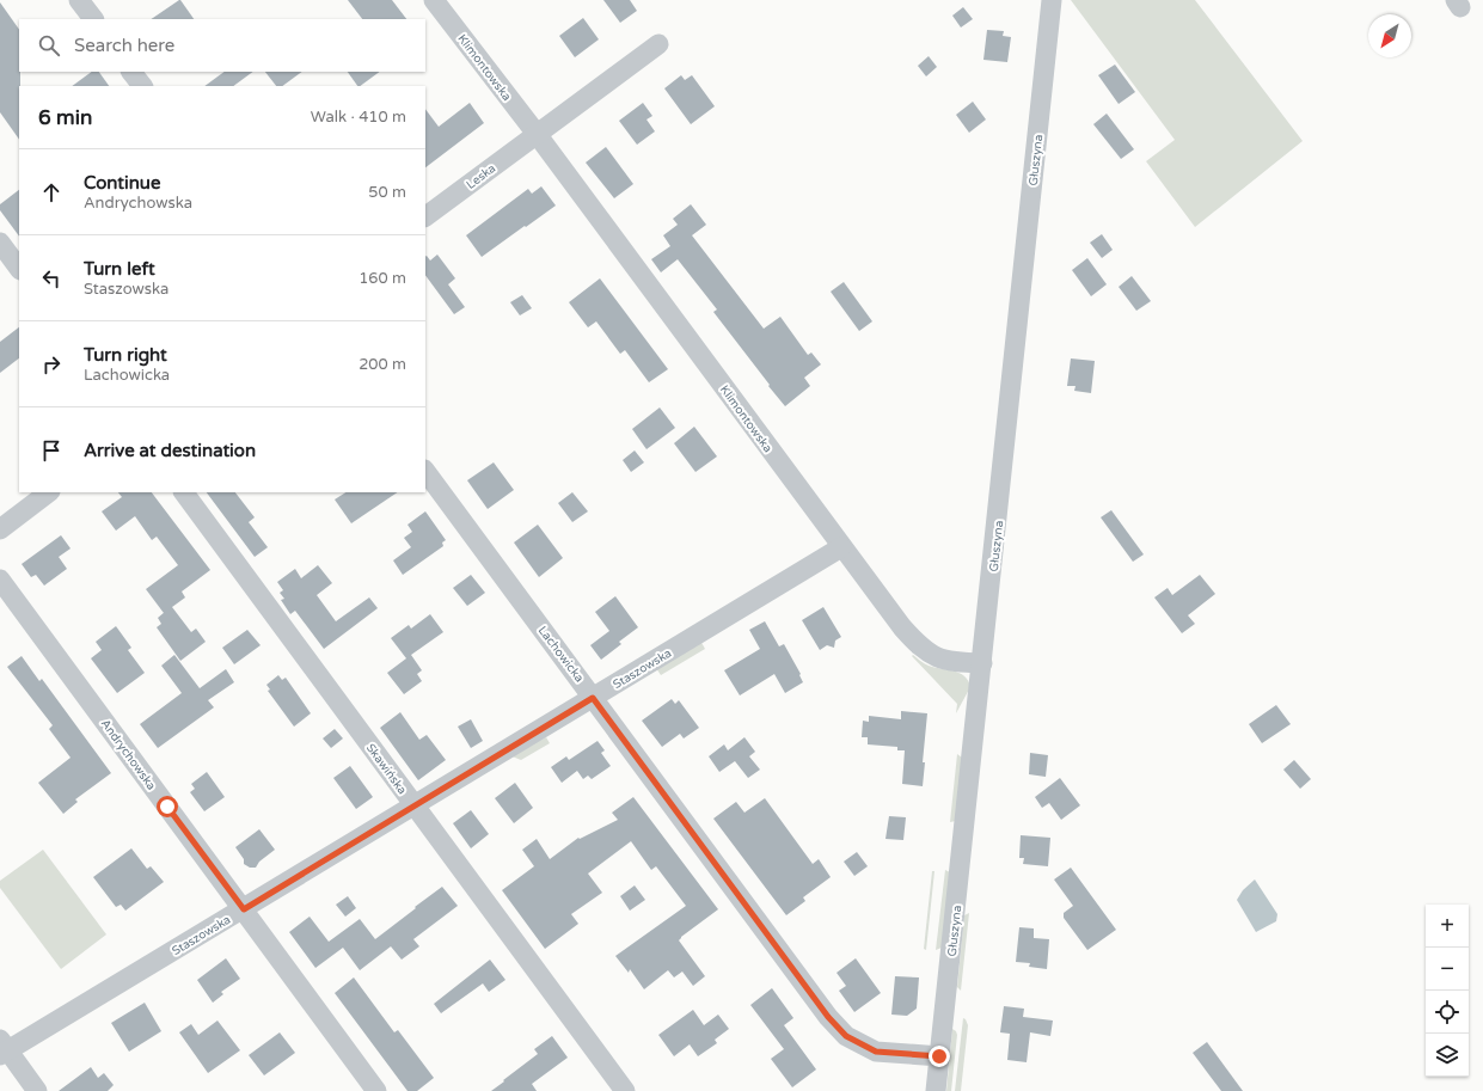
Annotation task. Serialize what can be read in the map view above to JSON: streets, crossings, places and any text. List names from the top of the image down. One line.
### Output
{"streets":{"street":["Klimontowska","Głuszyna","Leska","Lachowicka","Staszowska","Andrychowska","Skawińska"]},"crossings":[["Klimontowska","Głuszyna"],["Klimontowska","Leska"],["Klimontowska","Staszowska"],["Głuszyna","Lachowicka"],["Lachowicka","Staszowska"],["Staszowska","Andrychowska"],["Staszowska","Skawińska"]],"north":"bottom left","page":{"search":"Search here","heading":["6 min","Walk · 410 m"],"list":[["Continue","Andrychowska","50 m"],["Turn left","Staszowska","160 m"],["Turn right","Lachowicka","200 m"],"Arrive at destination"],"map_buttons":["+","−"]}}
